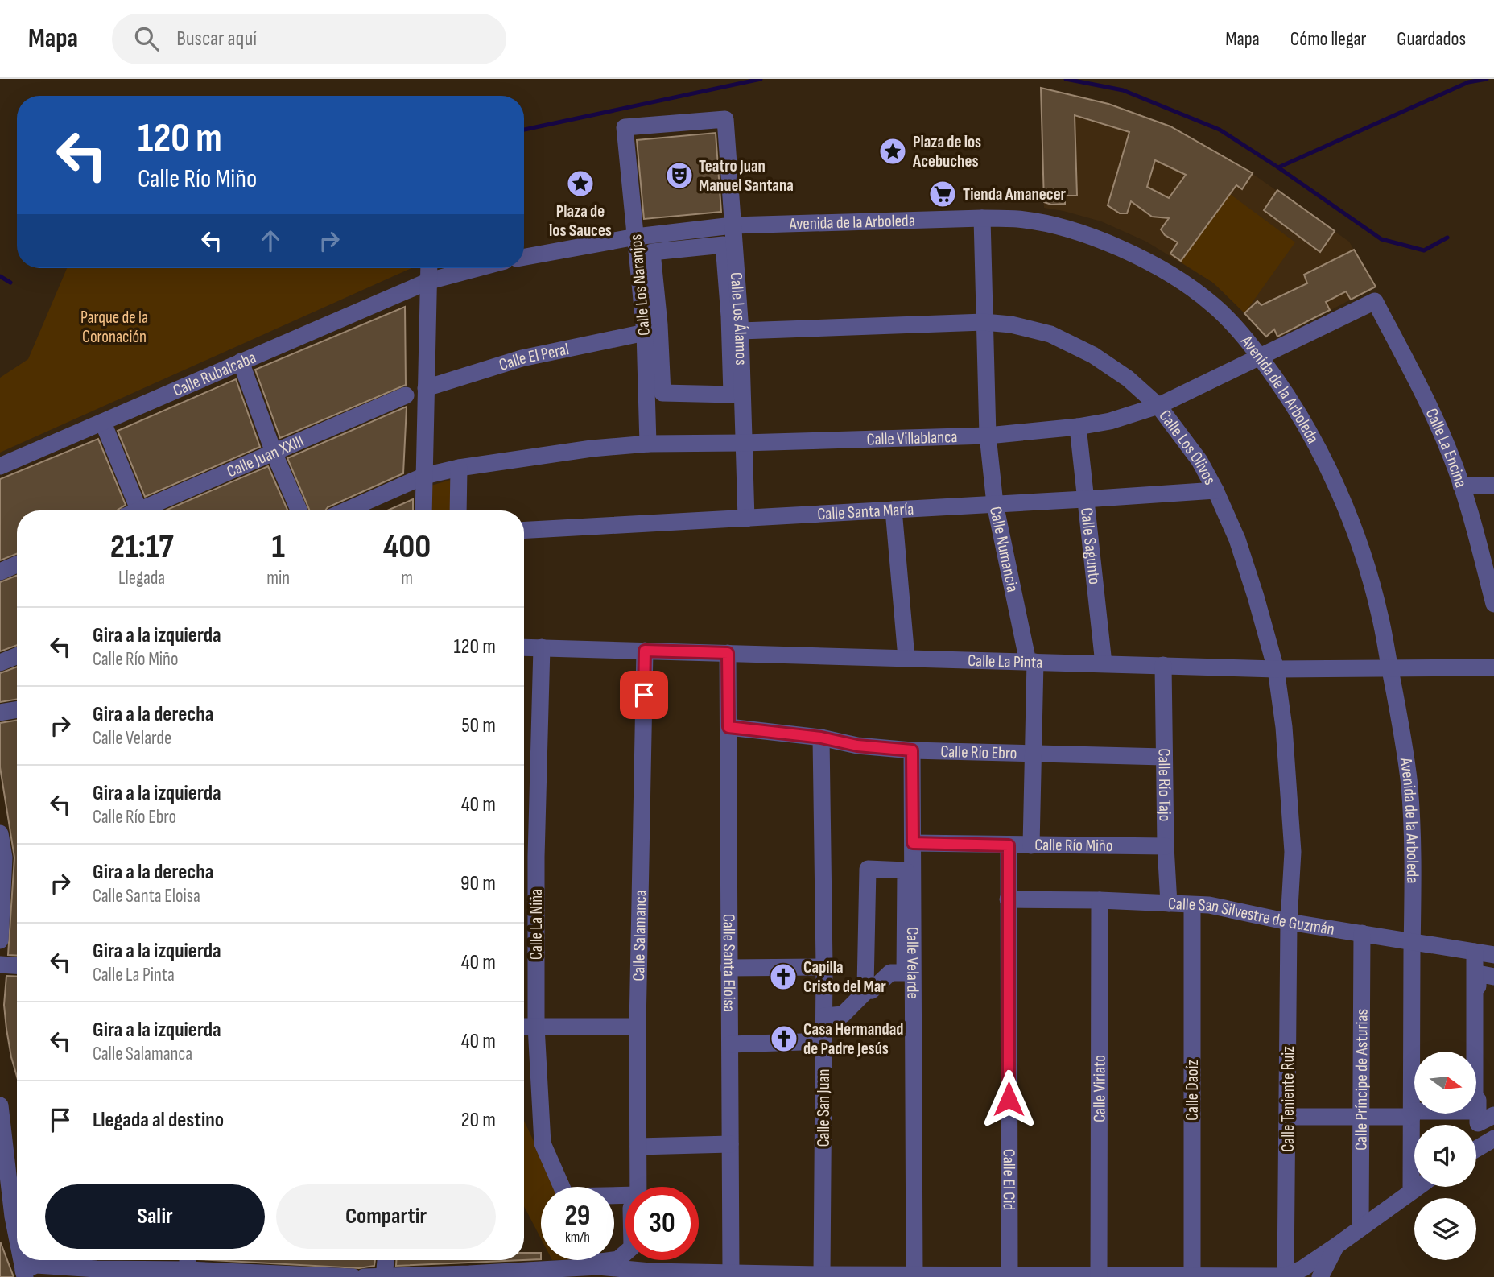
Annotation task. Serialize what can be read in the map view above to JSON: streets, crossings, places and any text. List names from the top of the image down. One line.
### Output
{"streets":{"street":["Avenida de la Arboleda","Calle Los Naranjos","Calle Los Álamos","Calle El Peral","Calle Rubalcaba","Calle Villablanca","Calle La Encina","Calle Los Olivos","Calle Juan XXIII","Calle Santa María","Calle Sagunto","Calle Numancia","Calle La Pinta","Calle Río Ebro","Calle Río Tajo","Calle Río Miño","Calle San Silvestre de Guzmán","Calle La Niña","Calle Salamanca","Calle Santa Eloisa","Calle Velarde","Calle Príncipe de Asturias","Calle Viriato","Calle Daoíz","Calle Teniente Ruiz","Calle San Juan","Calle El Cid"]},"crossings":[["Avenida de la Arboleda","Calle Los Naranjos"],["Avenida de la Arboleda","Calle Los Álamos"],["Avenida de la Arboleda","Calle Villablanca"],["Avenida de la Arboleda","Calle Numancia"],["Avenida de la Arboleda","Calle La Pinta"],["Avenida de la Arboleda","Calle San Silvestre de Guzmán"],["Calle Los Naranjos","Calle Los Álamos"],["Calle Los Naranjos","Calle El Peral"],["Calle Los Naranjos","Calle Villablanca"],["Calle Los Álamos","Calle Villablanca"],["Calle Los Álamos","Calle Los Olivos"],["Calle Los Álamos","Calle Santa María"],["Calle Villablanca","Calle La Encina"],["Calle Villablanca","Calle Los Olivos"],["Calle Villablanca","Calle Sagunto"],["Calle Villablanca","Calle Numancia"],["Calle Los Olivos","Calle Santa María"],["Calle Los Olivos","Calle Numancia"],["Calle Los Olivos","Calle La Pinta"],["Calle Los Olivos","Calle San Silvestre de Guzmán"],["Calle Los Olivos","Calle Teniente Ruiz"],["Calle Santa María","Calle Sagunto"],["Calle Santa María","Calle Numancia"],["Calle Sagunto","Calle La Pinta"],["Calle Numancia","Calle La Pinta"],["Calle Numancia","Calle Río Ebro"],["Calle Numancia","Calle Río Miño"],["Calle La Pinta","Calle Río Tajo"],["Calle La Pinta","Calle La Niña"],["Calle La Pinta","Calle Salamanca"],["Calle La Pinta","Calle Santa Eloisa"],["Calle Río Ebro","Calle Río Tajo"],["Calle Río Ebro","Calle Santa Eloisa"],["Calle Río Ebro","Calle Velarde"],["Calle Río Ebro","Calle San Juan"],["Calle Río Tajo","Calle Río Miño"],["Calle Río Tajo","Calle San Silvestre de Guzmán"],["Calle Río Miño","Calle Velarde"],["Calle Río Miño","Calle El Cid"],["Calle San Silvestre de Guzmán","Calle Príncipe de Asturias"],["Calle San Silvestre de Guzmán","Calle Viriato"],["Calle San Silvestre de Guzmán","Calle Daoíz"],["Calle San Silvestre de Guzmán","Calle Teniente Ruiz"],["Calle San Silvestre de Guzmán","Calle El Cid"]],"parks":["Parque de la Coronación"],"places":{"place":["Plaza de los Acebuches","Plaza de los Sauces"],"theatre":["Teatro Juan Manuel Santana"],"supermarket":["Tienda Amanecer"],"church":["Capilla Cristo del Mar","Casa Hermandad de Padre Jesús"]},"north":"right","page":{"header":"Mapa","search":"Buscar aquí","nav":["Mapa","Cómo llegar","Guardados"],"turn":["120 m","Calle Río Miño"],"eta":["21:17","Llegada","1","min","400","m"],"list":[{"name":"Gira a la izquierda","note":"Calle Río Miño","value":"120 m"},{"name":"Gira a la derecha","note":"Calle Velarde","value":"50 m"},{"name":"Gira a la izquierda","note":"Calle Río Ebro","value":"40 m"},{"name":"Gira a la derecha","note":"Calle Santa Eloisa","value":"90 m"},{"name":"Gira a la izquierda","note":"Calle La Pinta","value":"40 m"},{"name":"Gira a la izquierda","note":"Calle Salamanca","value":"40 m"},{"name":"Llegada al destino","value":"20 m"}],"buttons":["Salir","Compartir"],"speed":"29 km/h","limit":"30"}}
